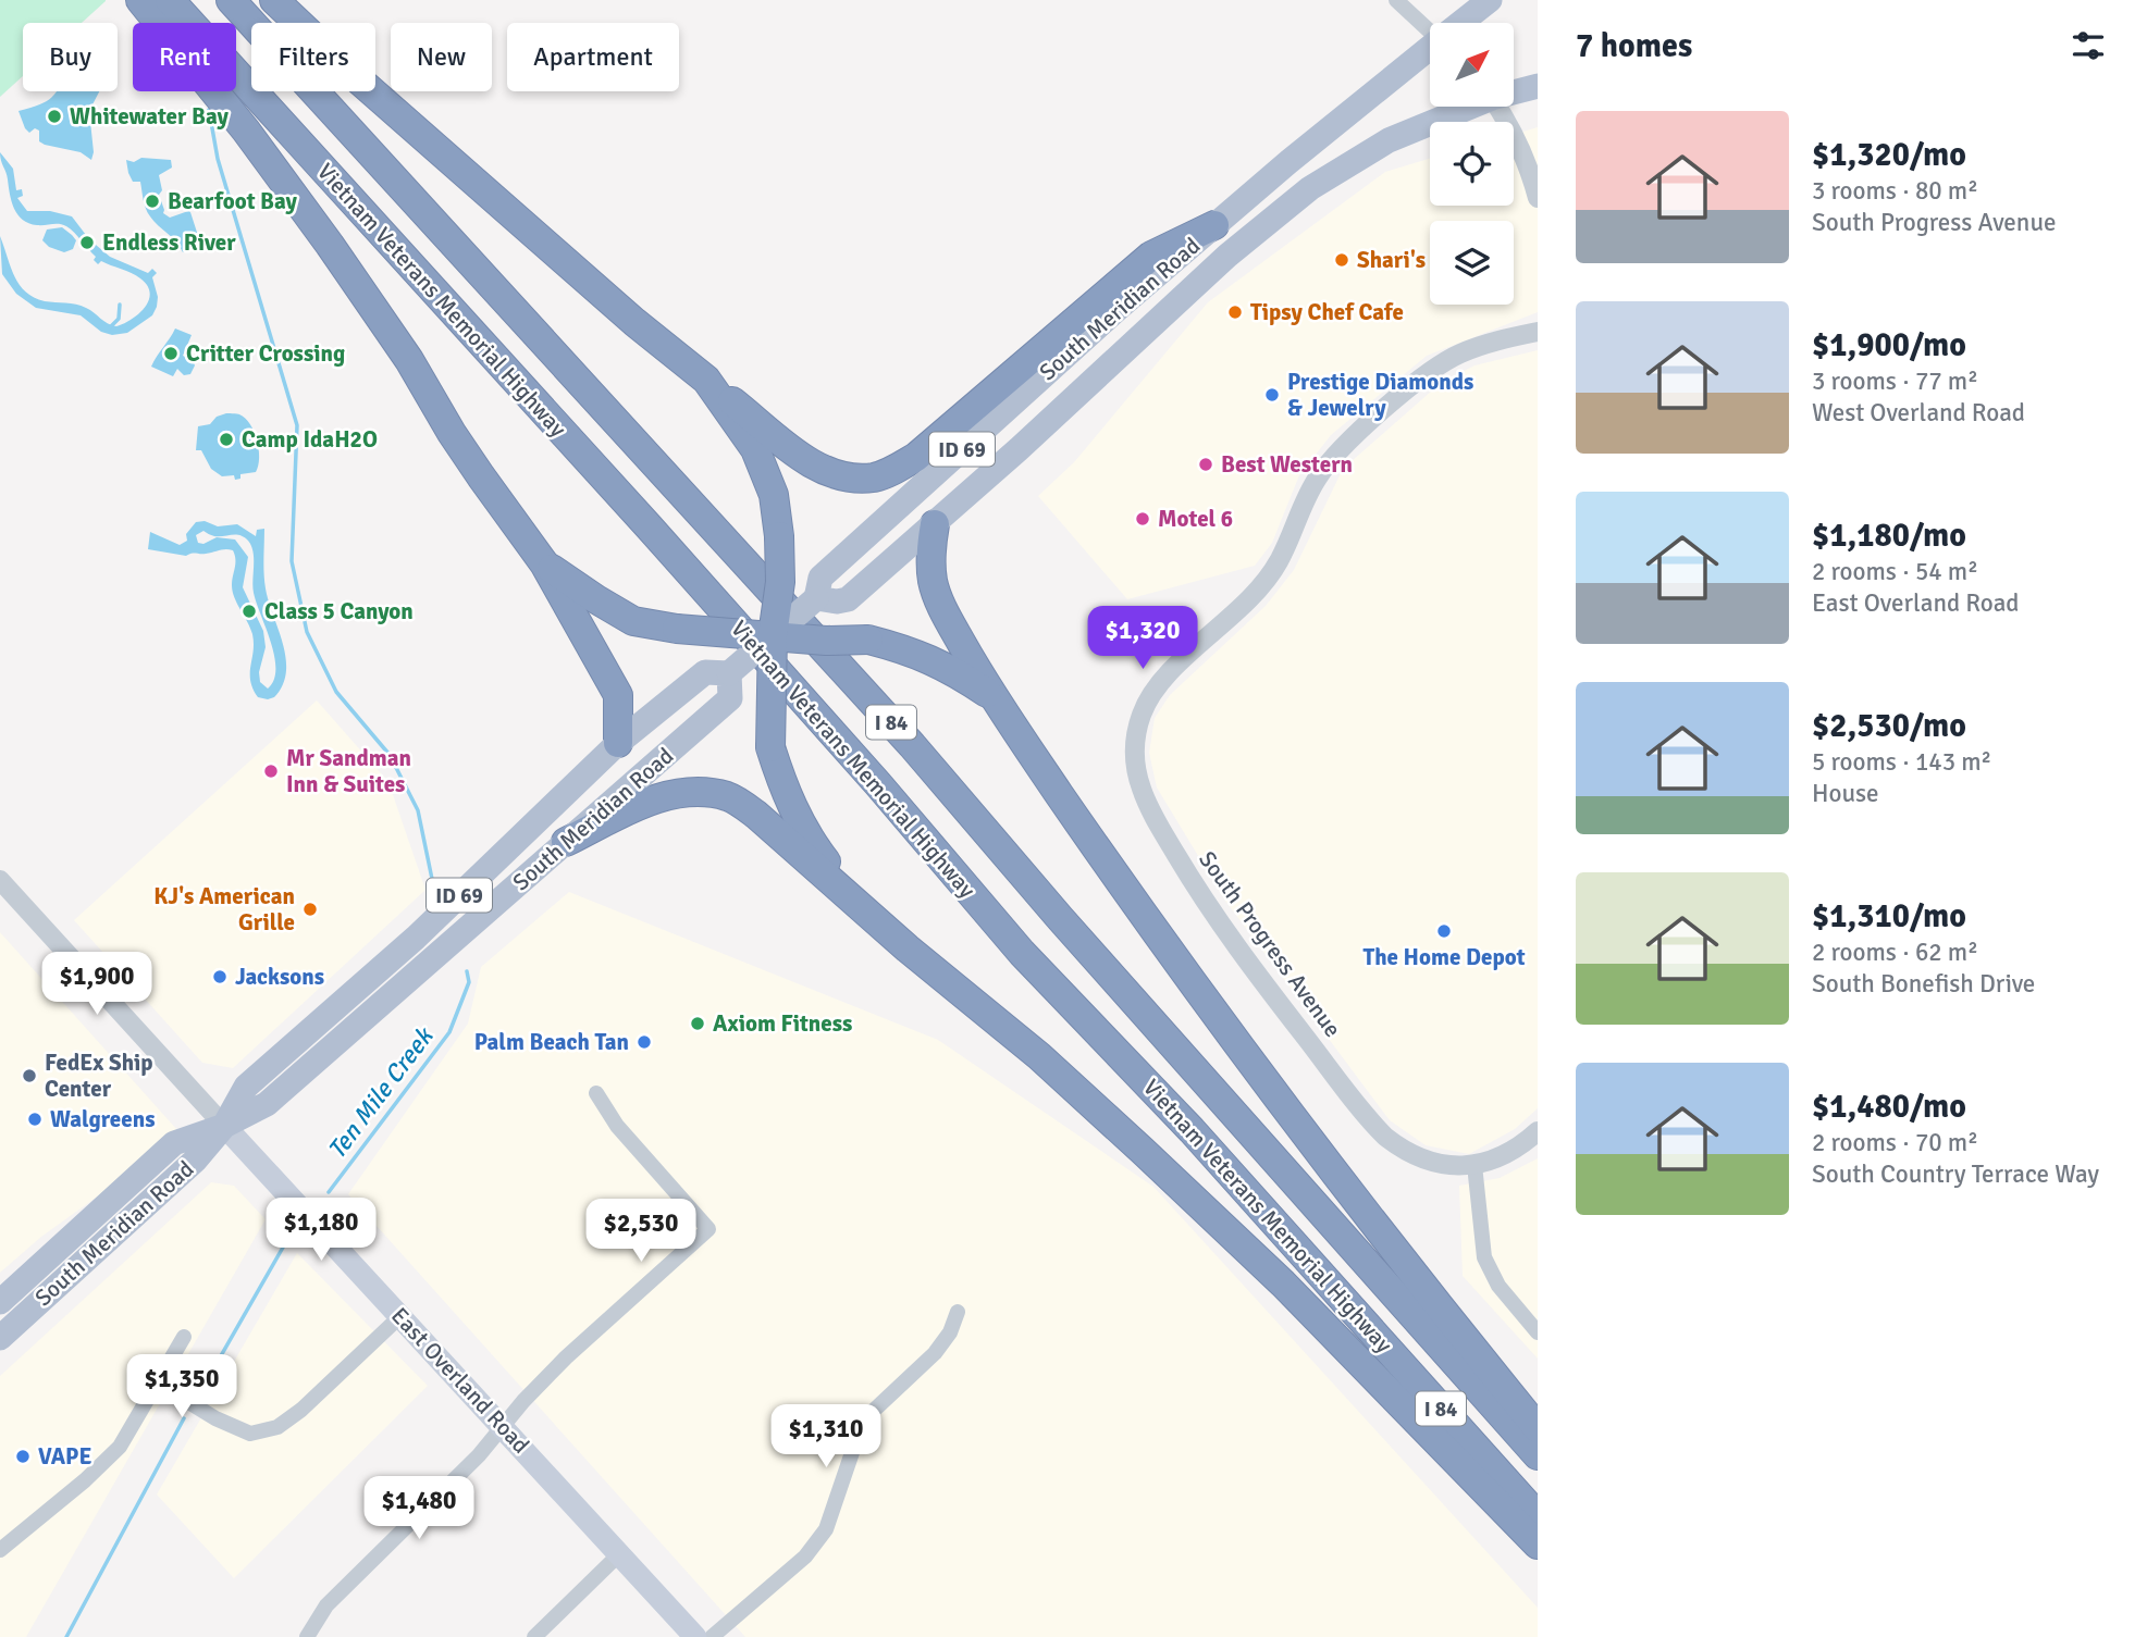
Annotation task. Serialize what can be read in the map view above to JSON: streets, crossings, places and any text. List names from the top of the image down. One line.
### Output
{"streets":{"highway":["Vietnam Veterans Memorial Highway","I 84"],"main road":["South Meridian Road","ID 69","East Overland Road"],"street":["South Progress Avenue"]},"crossings":[["South Meridian Road","East Overland Road"]],"water":["Ten Mile Creek"],"places":["Whitewater Bay","Bearfoot Bay","Endless River","Shari's","Tipsy Chef Cafe","Critter Crossing","Prestige Diamonds & Jewelry","Camp IdaH2O","Best Western","Motel 6","Class 5 Canyon","Mr Sandman Inn & Suites","KJ's American Grille","The Home Depot","Jacksons","Axiom Fitness","Palm Beach Tan","FedEx Ship Center","Walgreens","VAPE"],"north":"top right","page":{"heading":"7 homes","chip":["Buy","Rent","Filters","New","Apartment"],"list":[{"name":"$1,320/mo","note":"3 rooms · 80 m² · South Progress Avenue"},{"name":"$1,900/mo","note":"3 rooms · 77 m² · West Overland Road"},{"name":"$1,180/mo","note":"2 rooms · 54 m² · East Overland Road"},{"name":"$2,530/mo","note":"5 rooms · 143 m² · House"},{"name":"$1,310/mo","note":"2 rooms · 62 m² · South Bonefish Drive"},{"name":"$1,480/mo","note":"2 rooms · 70 m² · South Country Terrace Way"}],"price":["$1,320","$1,900","$1,180","$2,530","$1,350","$1,310","$1,480"]}}
